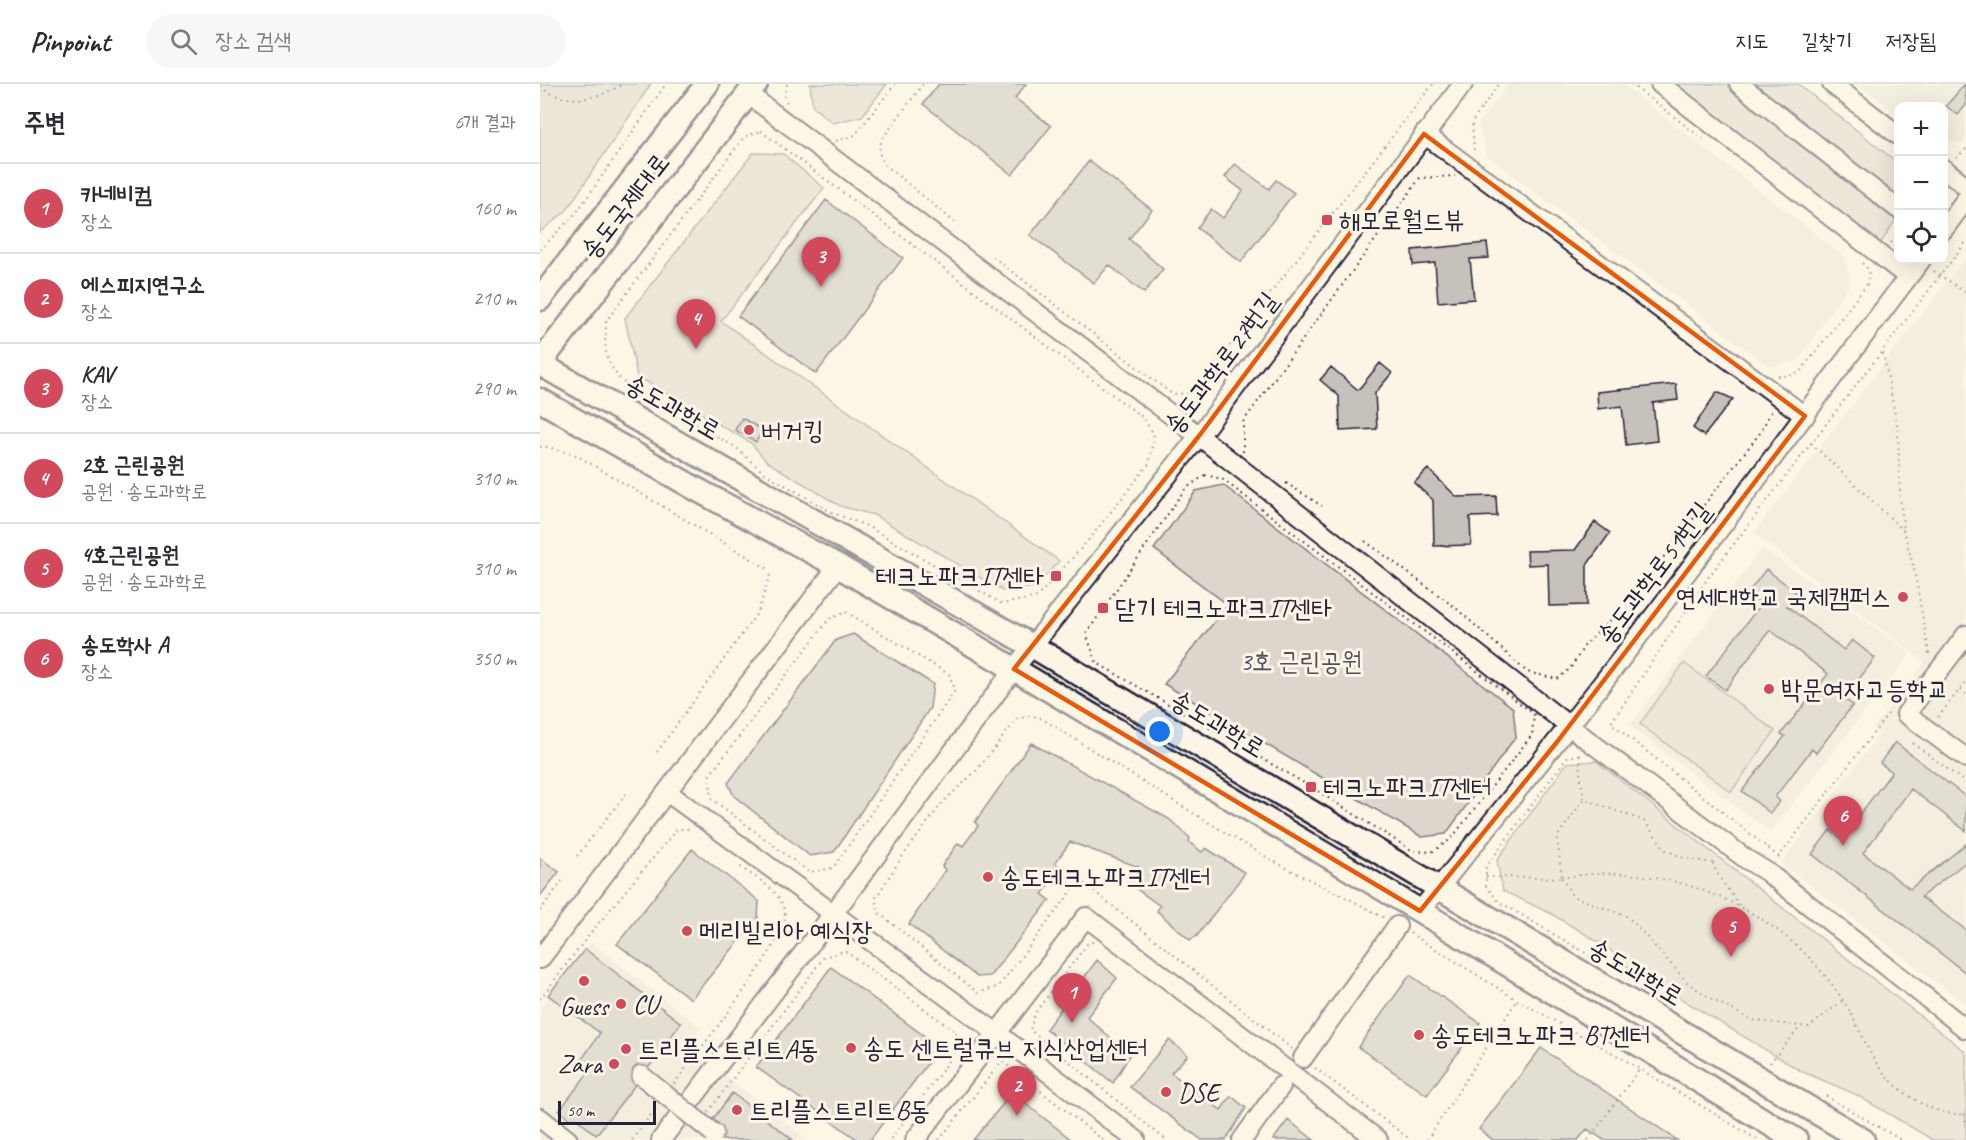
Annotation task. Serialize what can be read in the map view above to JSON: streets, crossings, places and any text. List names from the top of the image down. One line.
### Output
{"streets":{"main road":["송도국제대로","송도과학로"],"street":["송도과학로27번길","송도과학로51번길"]},"crossings":[["송도국제대로","송도과학로"],["송도과학로27번길","송도과학로"],["송도과학로","송도과학로51번길"]],"parks":["3호 근린공원"],"places":{"transit":["해모로월드뷰","테크노파크IT센타","닫기 테크노파크IT센타","테크노파크IT센터"],"other":["버거킹","연세대학교 국제캠퍼스","박문여자고등학교","송도테크노파크IT센터","메리빌리아 예식장","Guess","CU","송도테크노파크 BT센터","송도 센트럴큐브 지식산업센터","트리플스트리트A동","Zara","DSE","트리플스트리트B동"]},"scale_bar":"50 m","page":{"header":"Pinpoint","search":"장소 검색","nav":["지도","길찾기","저장됨"],"heading":["주변","6개 결과"],"map_buttons":["+","−"],"list":[{"mark":"1","name":"카네비컴","note":"장소","value":"160 m"},{"mark":"2","name":"에스피지연구소","note":"장소","value":"210 m"},{"mark":"3","name":"KAV","note":"장소","value":"290 m"},{"mark":"4","name":"2호 근린공원","note":"공원 · 송도과학로","value":"310 m"},{"mark":"5","name":"4호근린공원","note":"공원 · 송도과학로","value":"310 m"},{"mark":"6","name":"송도학사 A","note":"장소","value":"350 m"}],"pins":["3","4","6","5","1","2"],"scale":"50 m"}}
